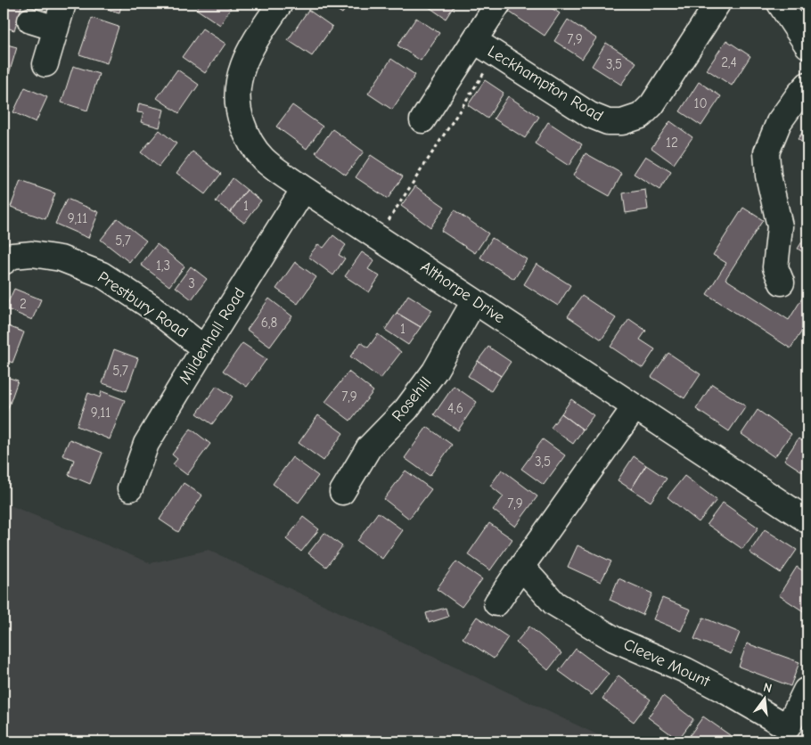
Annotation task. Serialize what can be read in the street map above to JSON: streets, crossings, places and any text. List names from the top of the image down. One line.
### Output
{"streets":{"street":["Leckhampton Road","Althorpe Drive","Prestbury Road","Mildenhall Road","Rosehill","Cleeve Mount"]},"crossings":[["Althorpe Drive","Mildenhall Road"],["Althorpe Drive","Rosehill"],["Prestbury Road","Mildenhall Road"]],"house_numbers":["7,9","2,4","3,5","10","12","1","9,11","5,7","1,3","3","2","6,8","1","5,7","7,9","4,6","9,11","3,5","7,9"],"north":"top"}
